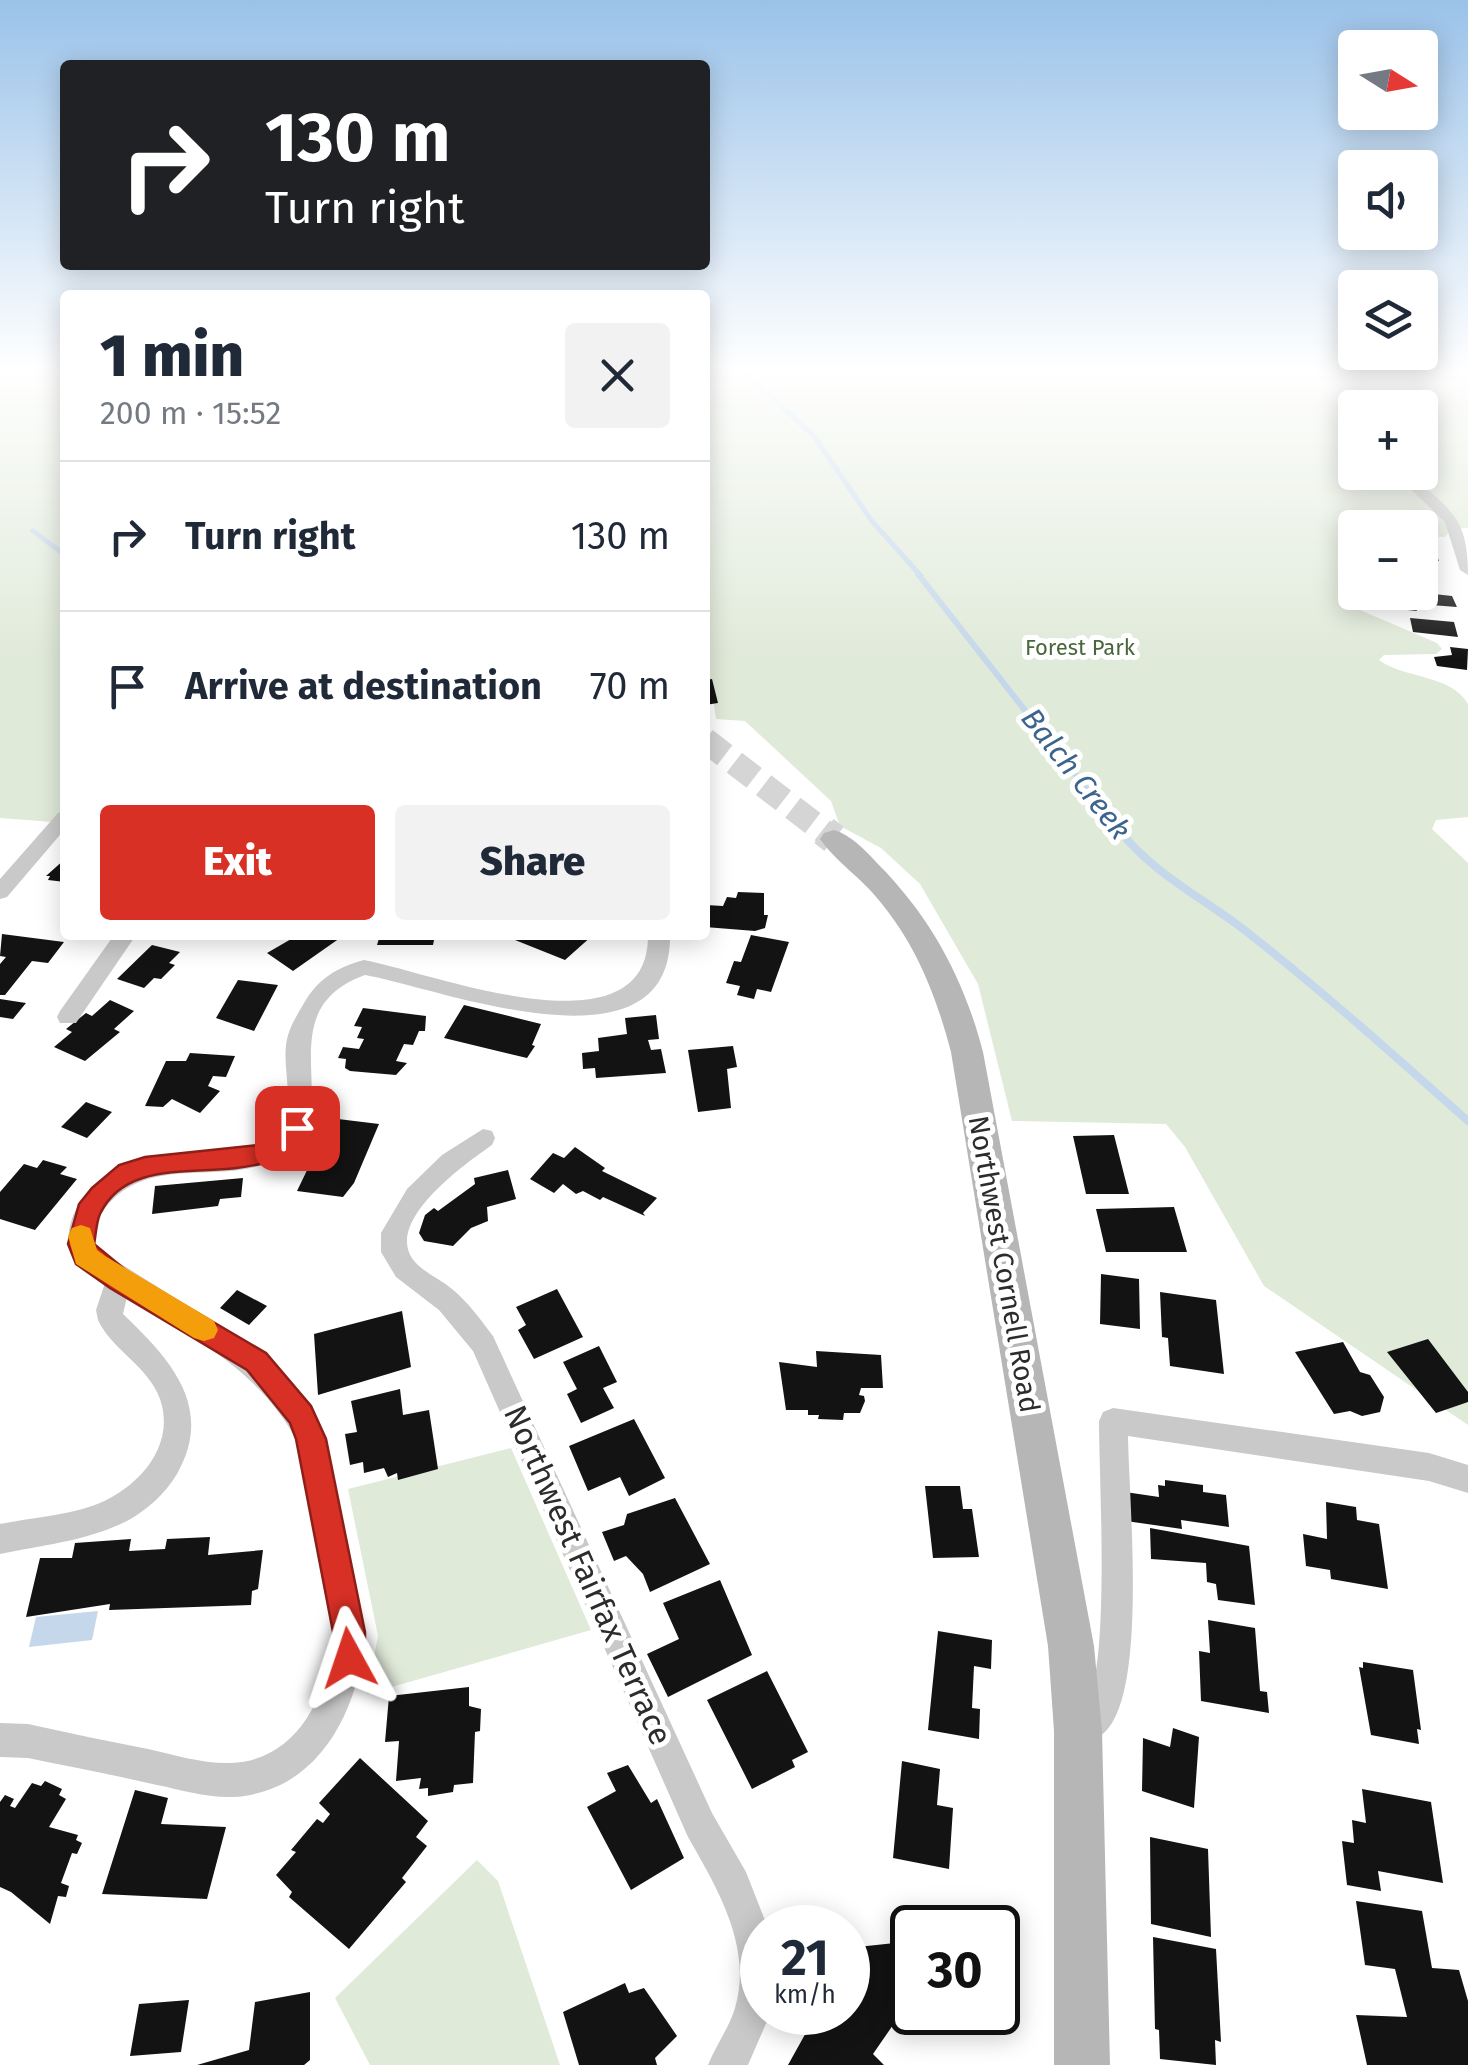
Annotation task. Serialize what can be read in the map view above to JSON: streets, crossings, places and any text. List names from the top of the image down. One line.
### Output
{"streets":{"main road":["Northwest Cornell Road"],"street":["Northwest Fairfax Terrace"]},"water":["Balch Creek"],"parks":["Forest Park"],"north":"right","page":{"map_buttons":["+","−"],"turn":["130 m","Turn right"],"heading":["1 min","200 m · 15:52"],"list":[{"name":"Turn right","value":"130 m"},{"name":"Arrive at destination","value":"70 m"}],"buttons":["Exit","Share"],"speed":"21 km/h","limit":"30"}}
